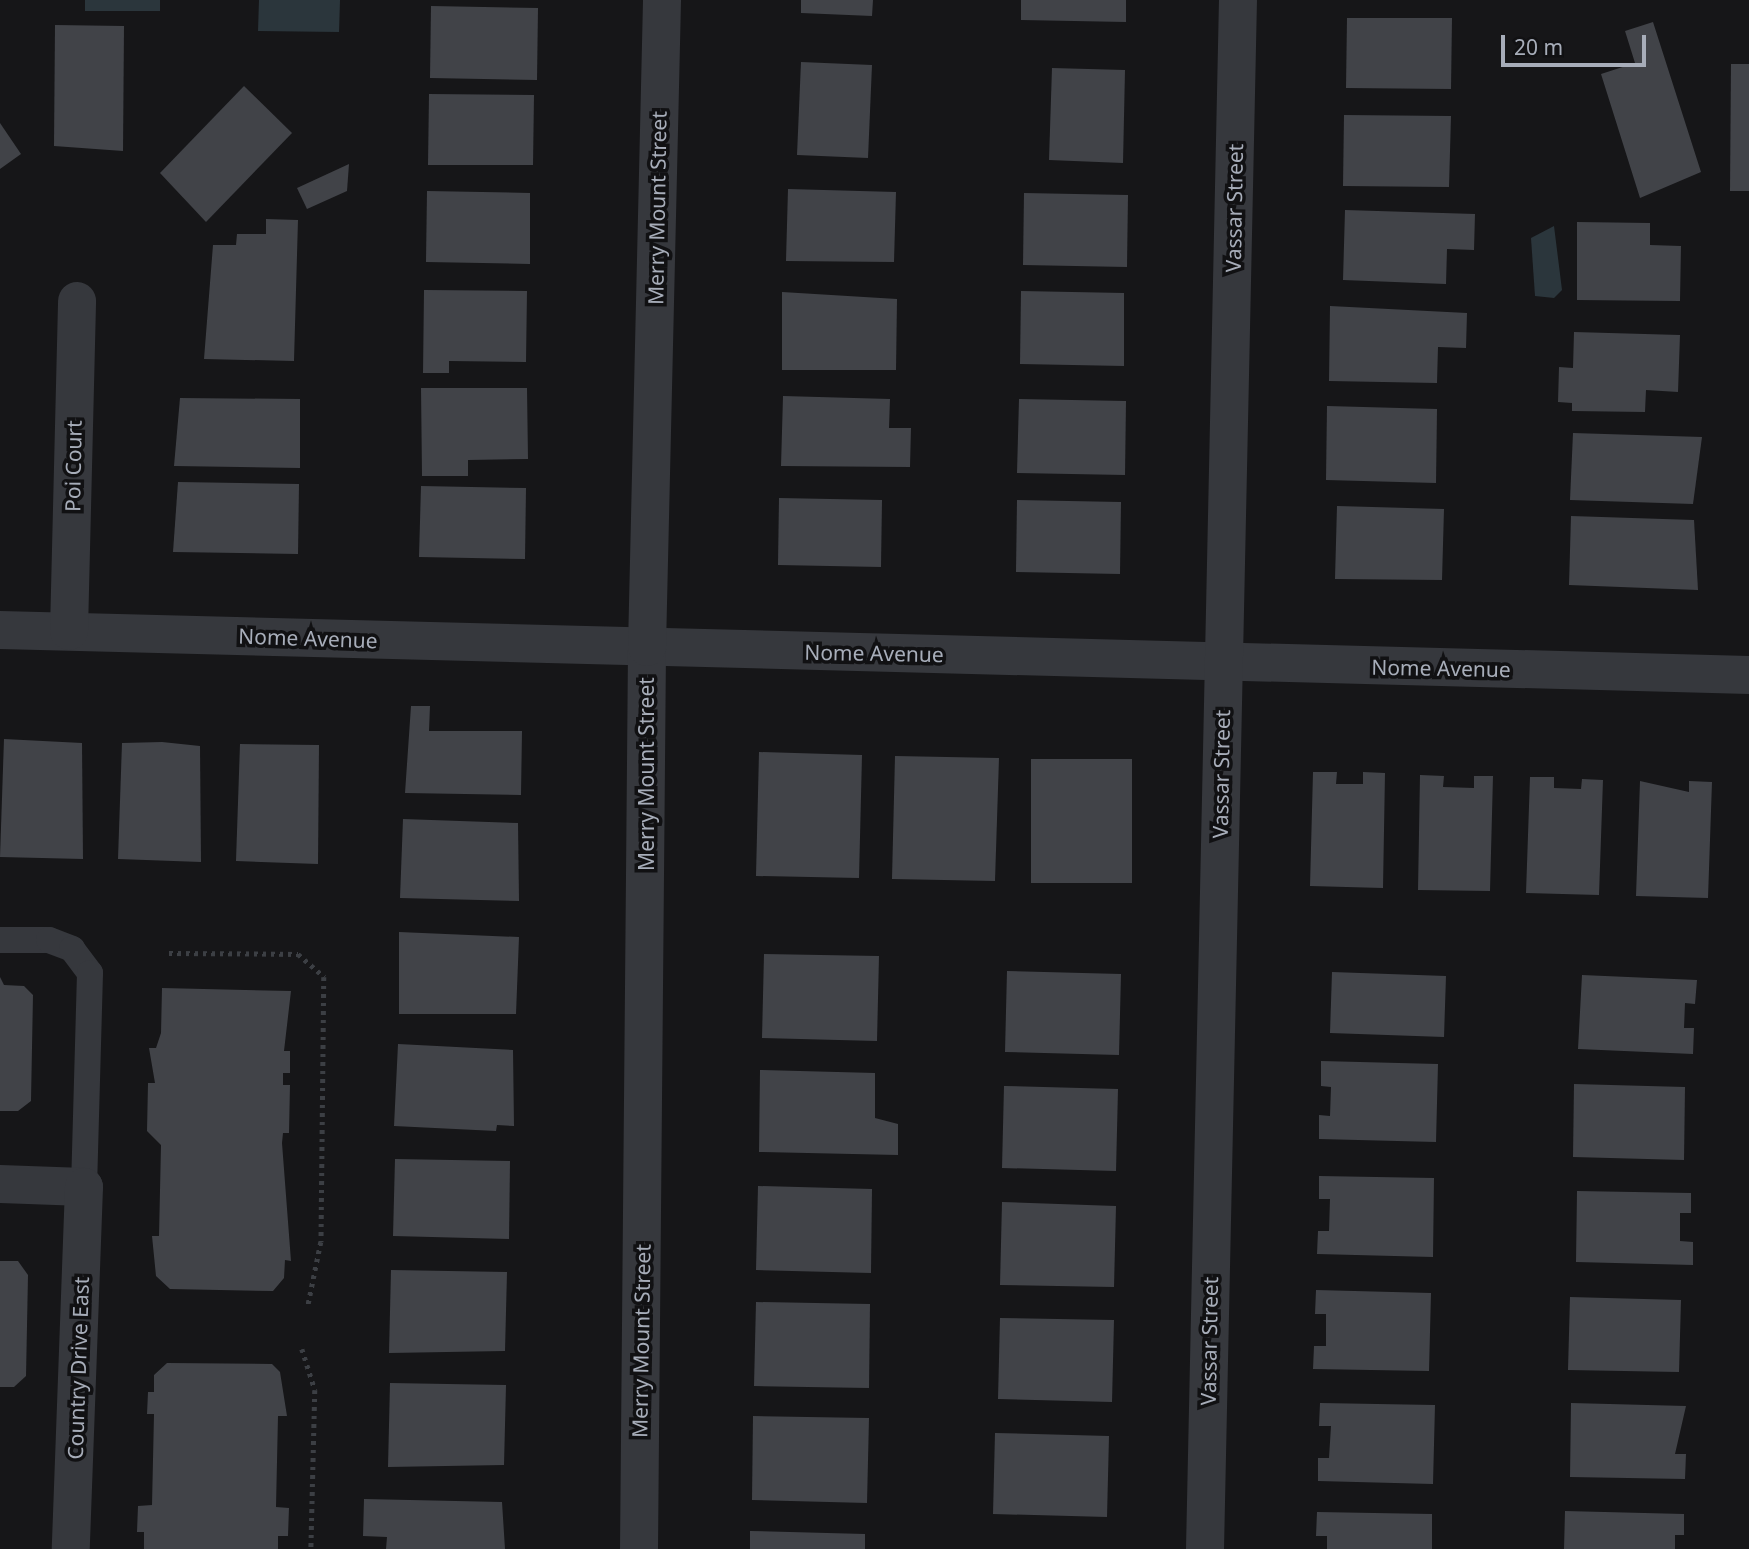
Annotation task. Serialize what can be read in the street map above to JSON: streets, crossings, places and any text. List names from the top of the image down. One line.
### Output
{"streets":{"street":["Merry Mount Street","Vassar Street","Poi Court","Nome Avenue","Country Drive East"]},"crossings":[["Merry Mount Street","Nome Avenue"],["Vassar Street","Nome Avenue"],["Poi Court","Nome Avenue"]],"scale_bar":"20 m"}
